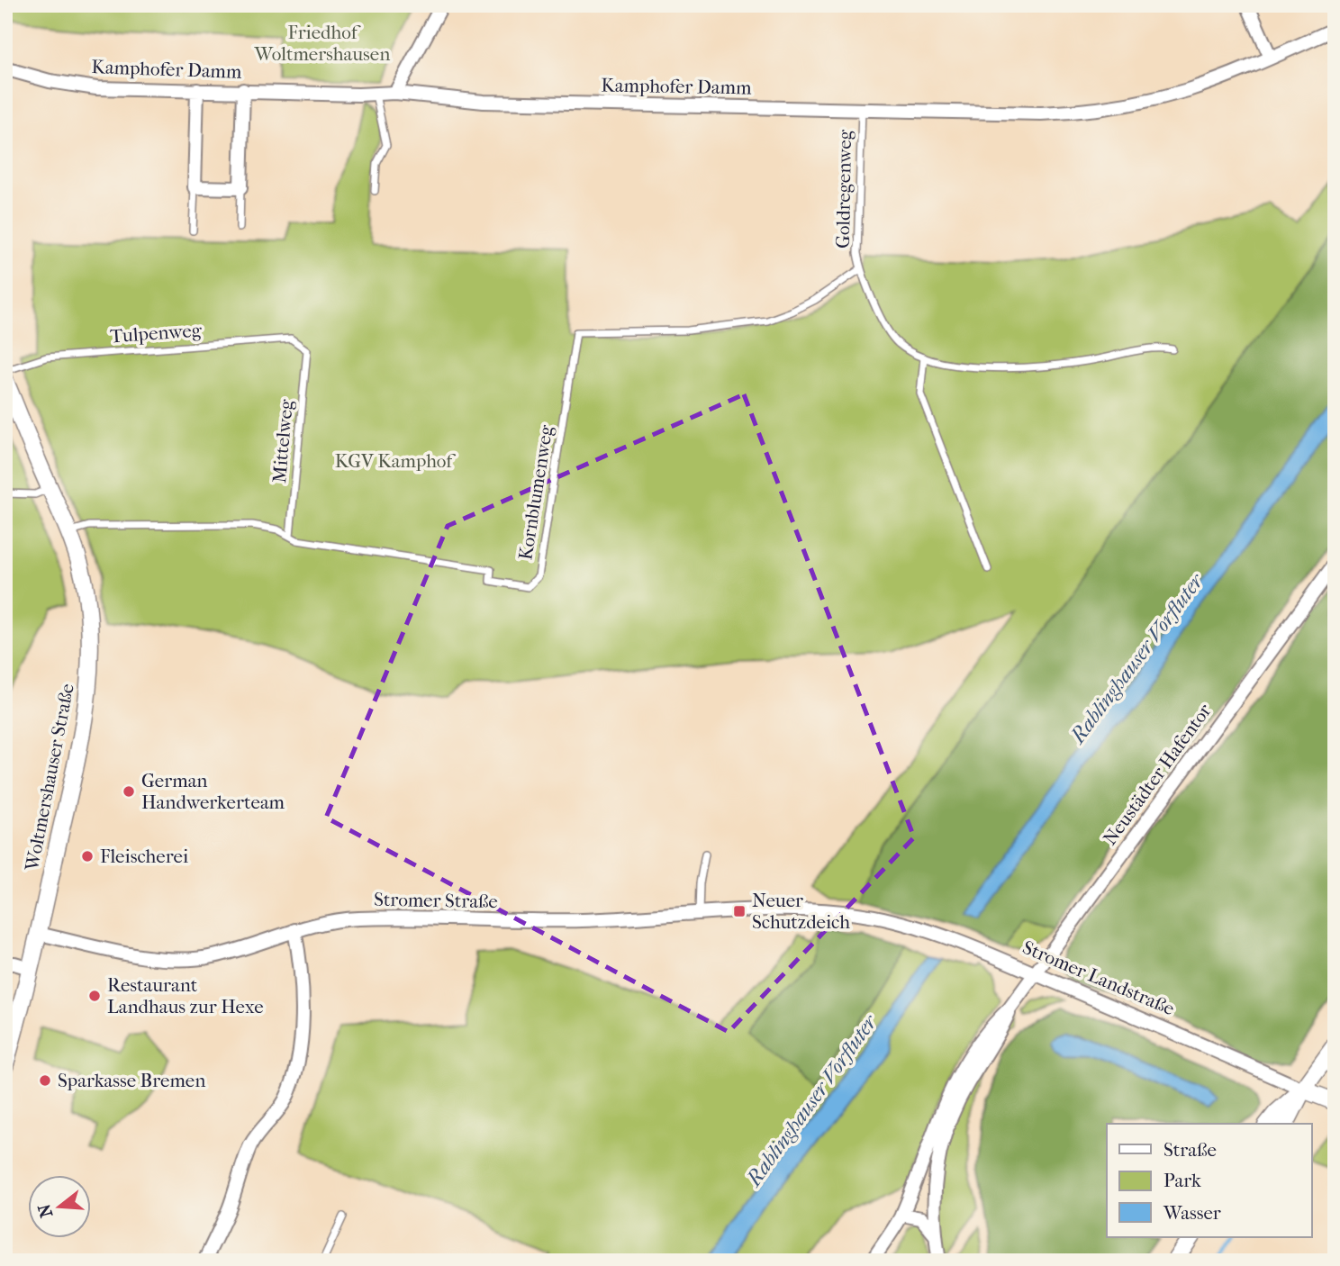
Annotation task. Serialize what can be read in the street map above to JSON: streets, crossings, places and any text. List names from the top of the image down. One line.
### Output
{"streets":{"street":["Kamphofer Damm","Neustädter Hafentor","Woltmershauser Straße","Stromer Straße","Stromer Landstraße"],"lane":["Goldregenweg","Tulpenweg","Mittelweg","Kornblumenweg"]},"crossings":[["Kamphofer Damm","Goldregenweg"],["Goldregenweg","Kornblumenweg"],["Tulpenweg","Mittelweg"],["Mittelweg","Kornblumenweg"],["Kornblumenweg","Woltmershauser Straße"],["Neustädter Hafentor","Stromer Landstraße"],["Woltmershauser Straße","Stromer Straße"],["Stromer Straße","Stromer Landstraße"]],"water":["Rablinghauser Vorfluter"],"parks":["Friedhof Woltmershausen","KGV Kamphof"],"places":{"other":["German Handwerkerteam","Fleischerei","Restaurant Landhaus zur Hexe","Sparkasse Bremen"],"transit":["Neuer Schutzdeich"]},"legend":["Straße","Park","Wasser"],"north":"left"}
